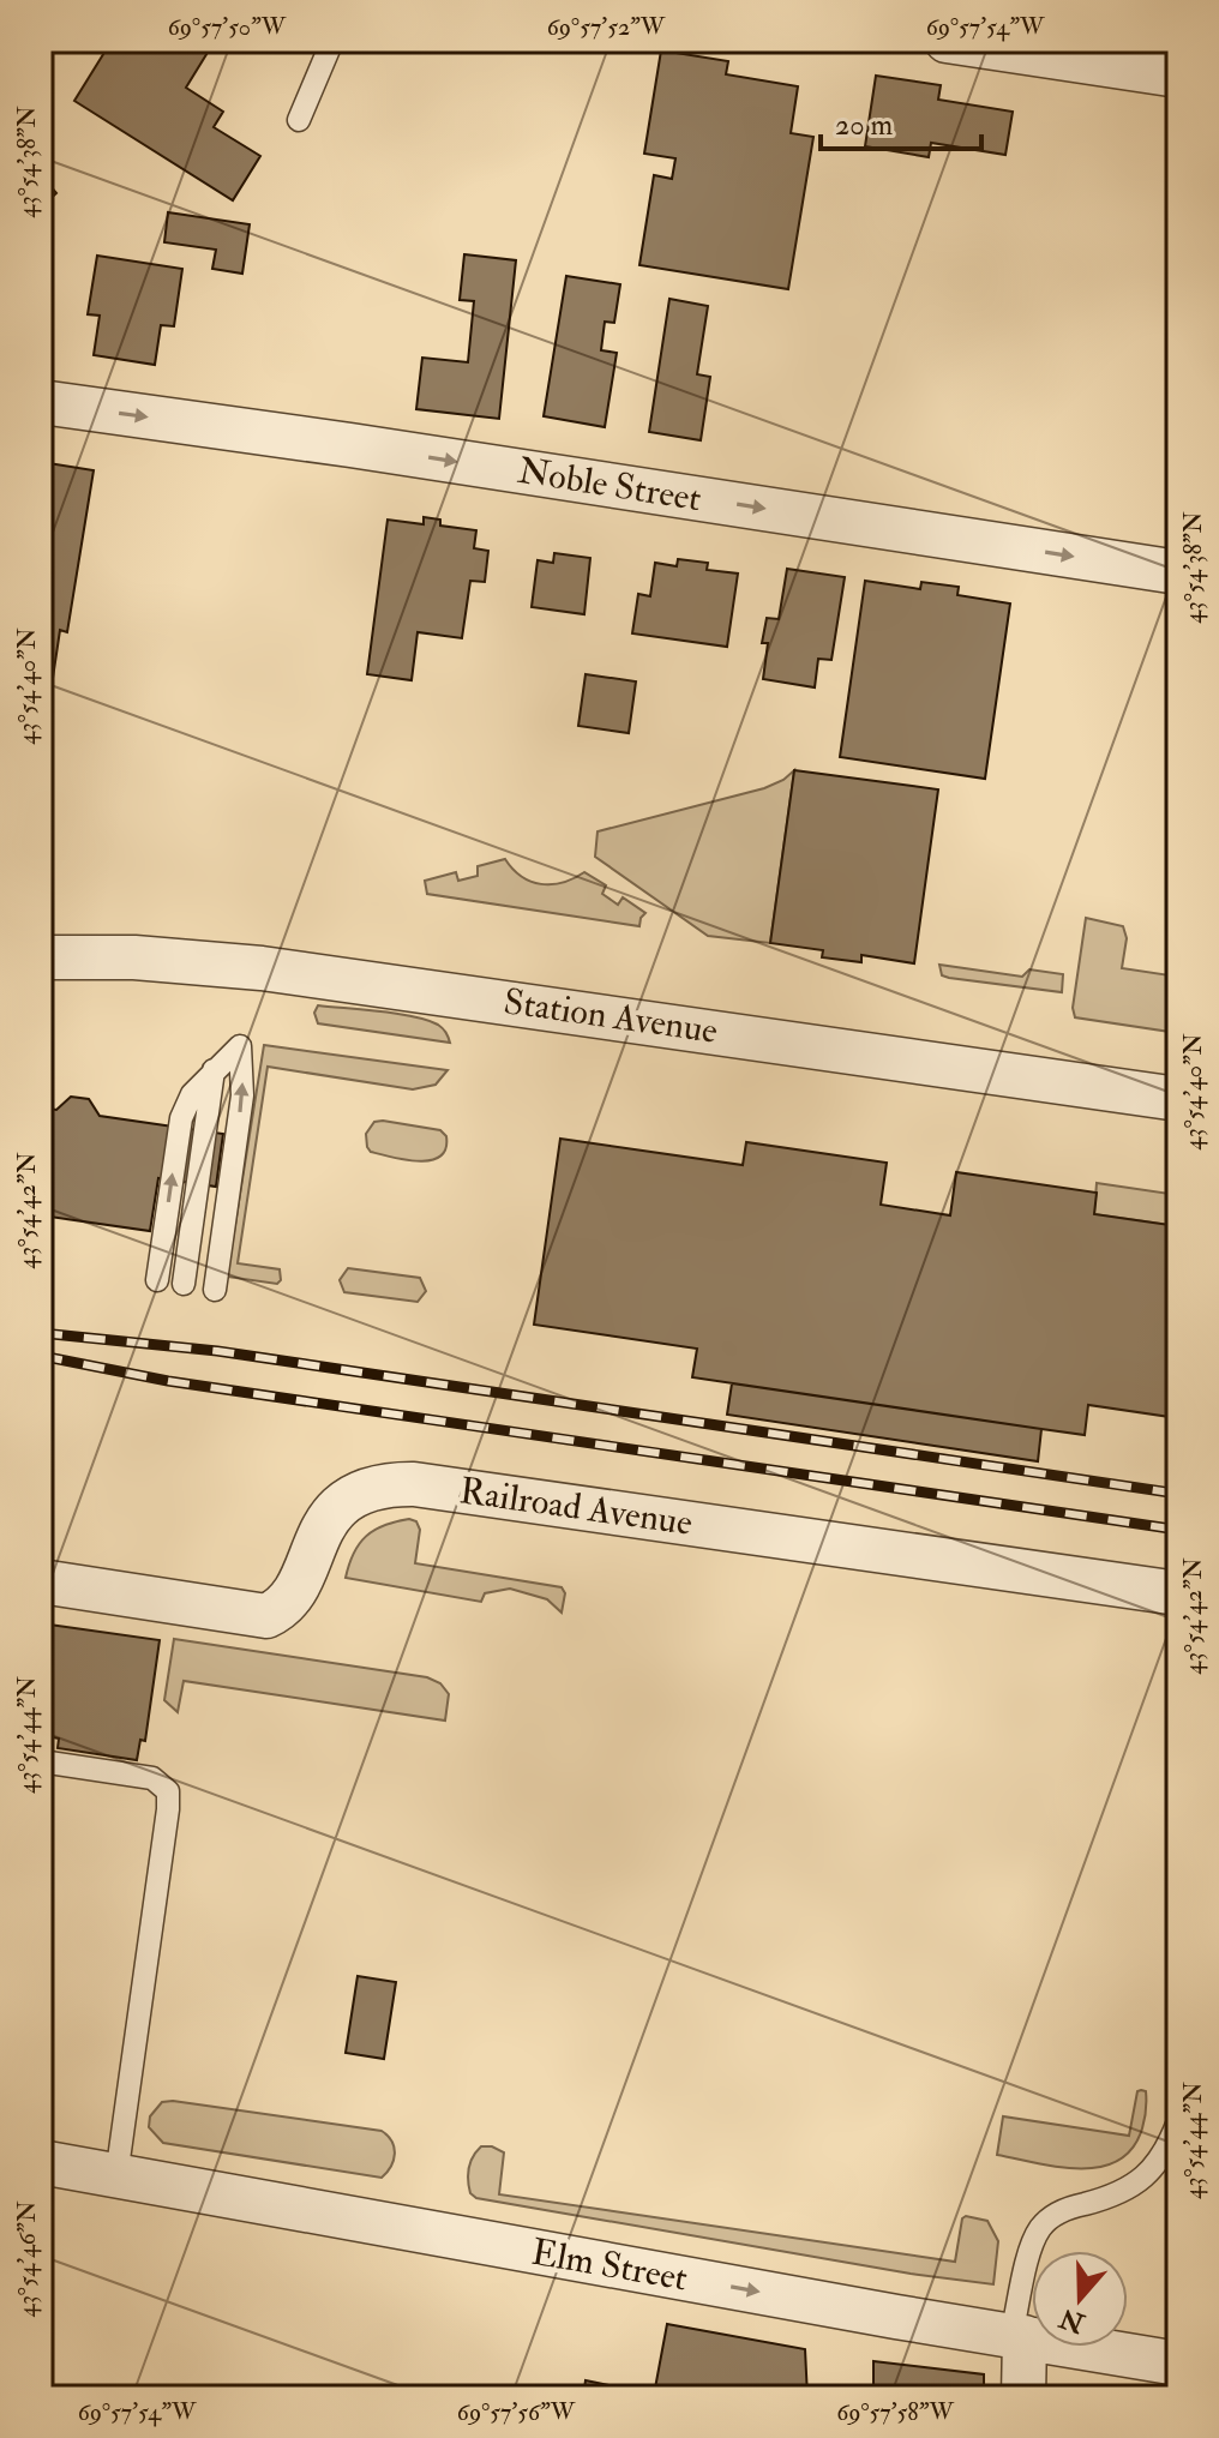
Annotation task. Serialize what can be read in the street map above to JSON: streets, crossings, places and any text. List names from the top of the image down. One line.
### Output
{"streets":{"street":["Noble Street","Station Avenue","Railroad Avenue","Elm Street"]},"one_way":["Noble Street","Elm Street"],"scale_bar":"20 m","north":"bottom","coordinates":["69°57'50\"W","69°57'52\"W","69°57'54\"W","43°54'38\"N","43°54'40\"N","43°54'42\"N","43°54'44\"N","43°54'46\"N","69°57'56\"W","69°57'58\"W"]}
